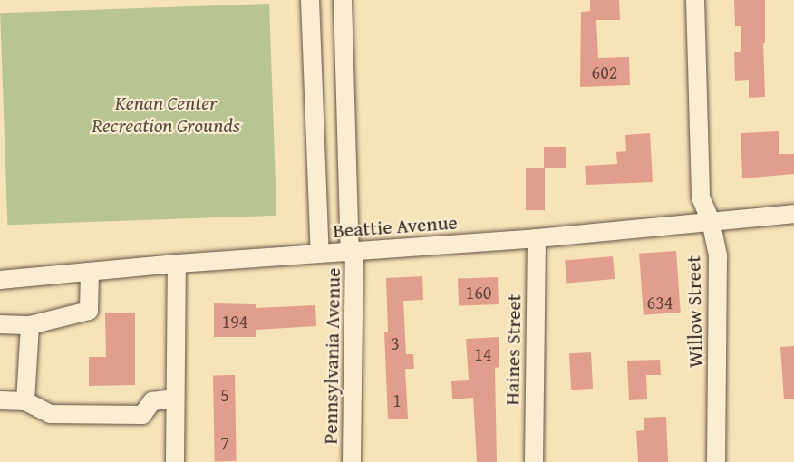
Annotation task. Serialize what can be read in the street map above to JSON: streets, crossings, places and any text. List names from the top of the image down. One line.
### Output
{"streets":{"street":["Beattie Avenue","Willow Street","Haines Street","Pennsylvania Avenue"]},"crossings":[["Beattie Avenue","Willow Street"],["Beattie Avenue","Haines Street"],["Beattie Avenue","Pennsylvania Avenue"]],"parks":["Kenan Center Recreation Grounds"],"house_numbers":["602","160","634","194","3","14","5","1","7"]}
